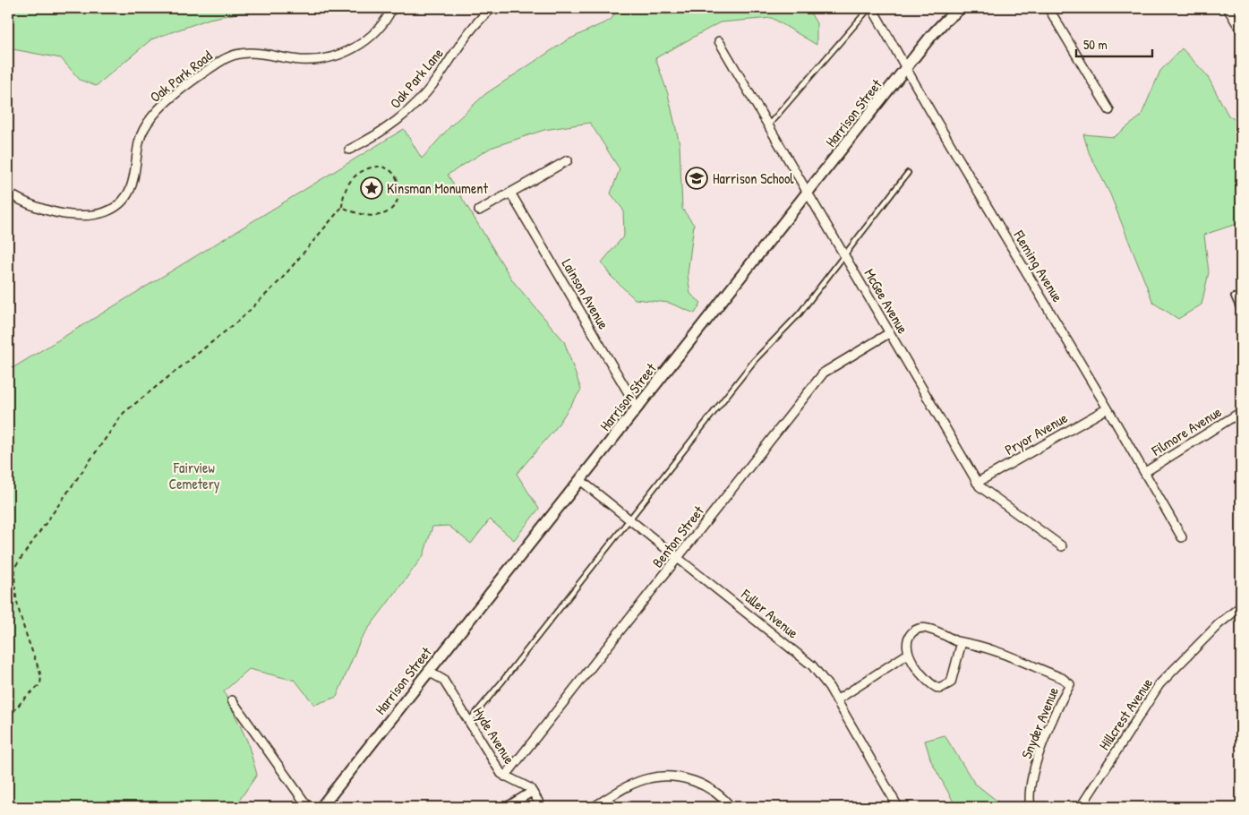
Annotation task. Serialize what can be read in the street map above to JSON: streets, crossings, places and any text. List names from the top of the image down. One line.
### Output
{"streets":{"street":["Oak Park Road","Oak Park Lane","Harrison Street","Fleming Avenue","Lainson Avenue","McGee Avenue","Filmore Avenue","Pryor Avenue","Benton Street","Fuller Avenue","Hillcrest Avenue","Snyder Avenue","Hyde Avenue"]},"crossings":[["Harrison Street","Fleming Avenue"],["Harrison Street","Lainson Avenue"],["Harrison Street","McGee Avenue"],["Harrison Street","Fuller Avenue"],["Harrison Street","Hyde Avenue"],["Fleming Avenue","Filmore Avenue"],["Fleming Avenue","Pryor Avenue"],["McGee Avenue","Pryor Avenue"],["McGee Avenue","Benton Street"],["Benton Street","Fuller Avenue"],["Benton Street","Hyde Avenue"]],"parks":["Fairview Cemetery"],"places":{"school or university":["Harrison School"],"place":["Kinsman Monument"]},"scale_bar":"50 m"}
